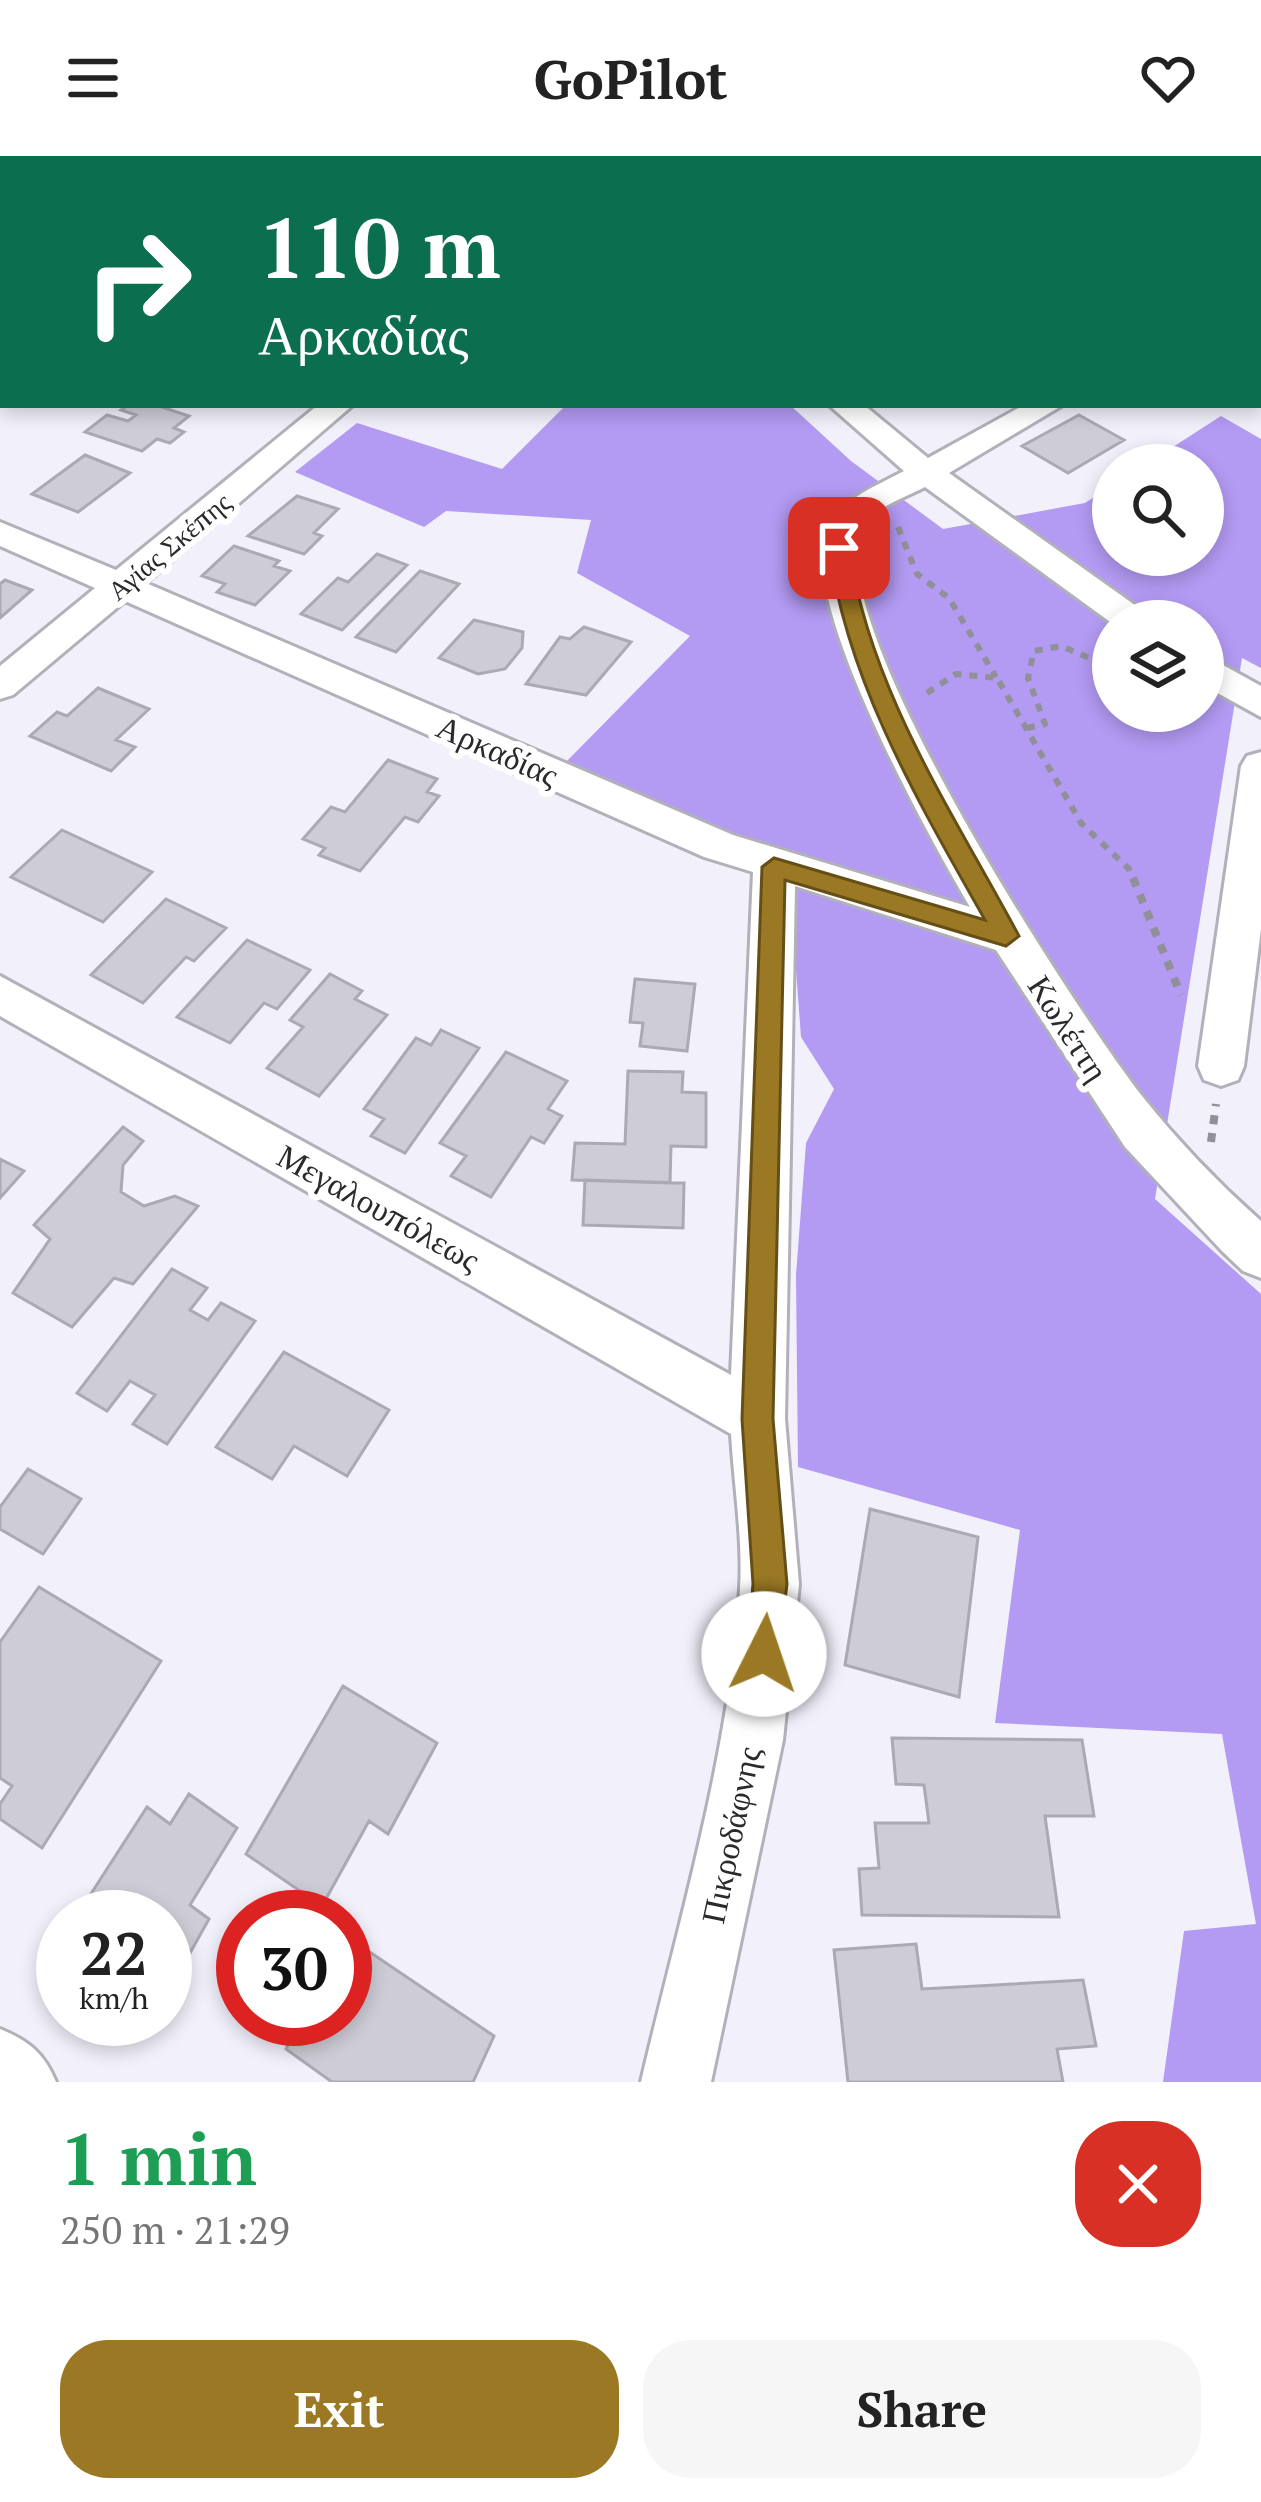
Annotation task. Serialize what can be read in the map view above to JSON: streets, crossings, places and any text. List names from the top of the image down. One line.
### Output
{"streets":{"street":["Αγίας Σκέπης","Αρκαδίας","Κωλέττη","Μεγαλουπόλεως","Πικροδάφνης"]},"crossings":[["Αγίας Σκέπης","Αρκαδίας"],["Αρκαδίας","Κωλέττη"],["Αρκαδίας","Πικροδάφνης"],["Μεγαλουπόλεως","Πικροδάφνης"]],"page":{"header":"GoPilot","turn":["110 m","Αρκαδίας"],"speed":"22 km/h","limit":"30","heading":["1 min","250 m · 21:29"],"buttons":["Exit","Share"]}}
